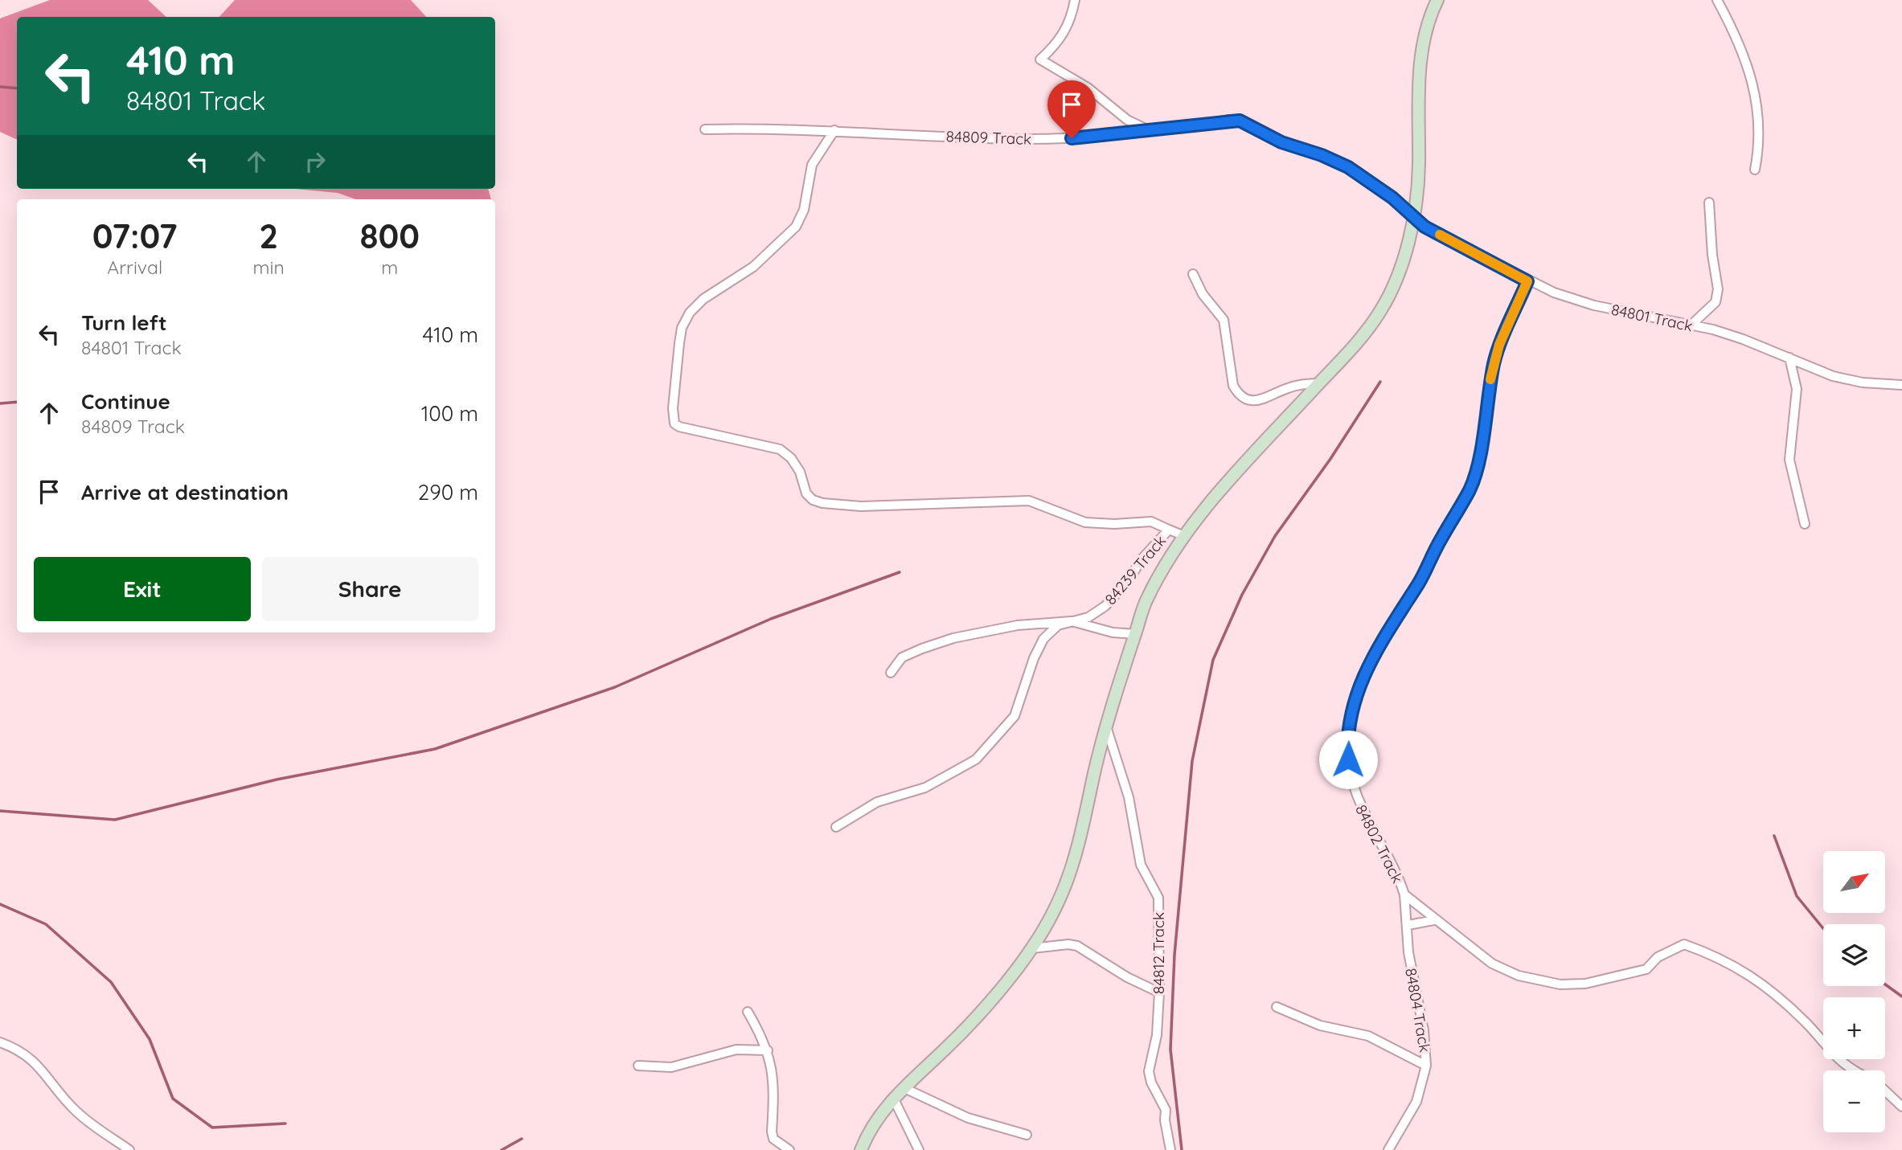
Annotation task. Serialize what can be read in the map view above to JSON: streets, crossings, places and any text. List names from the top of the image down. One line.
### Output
{"streets":{"street":["84809 Track","84801 Track","84239 Track","84802 Track","84812 Track","84804 Track"]},"crossings":[["84809 Track","84801 Track"],["84801 Track","84802 Track"],["84802 Track","84804 Track"]],"north":"top right","page":{"turn":["410 m","84801 Track"],"eta":["07:07","Arrival","2","min","800","m"],"list":[{"name":"Turn left","note":"84801 Track","value":"410 m"},{"name":"Continue","note":"84809 Track","value":"100 m"},{"name":"Arrive at destination","value":"290 m"}],"buttons":["Exit","Share"],"map_buttons":["+","−"]}}
